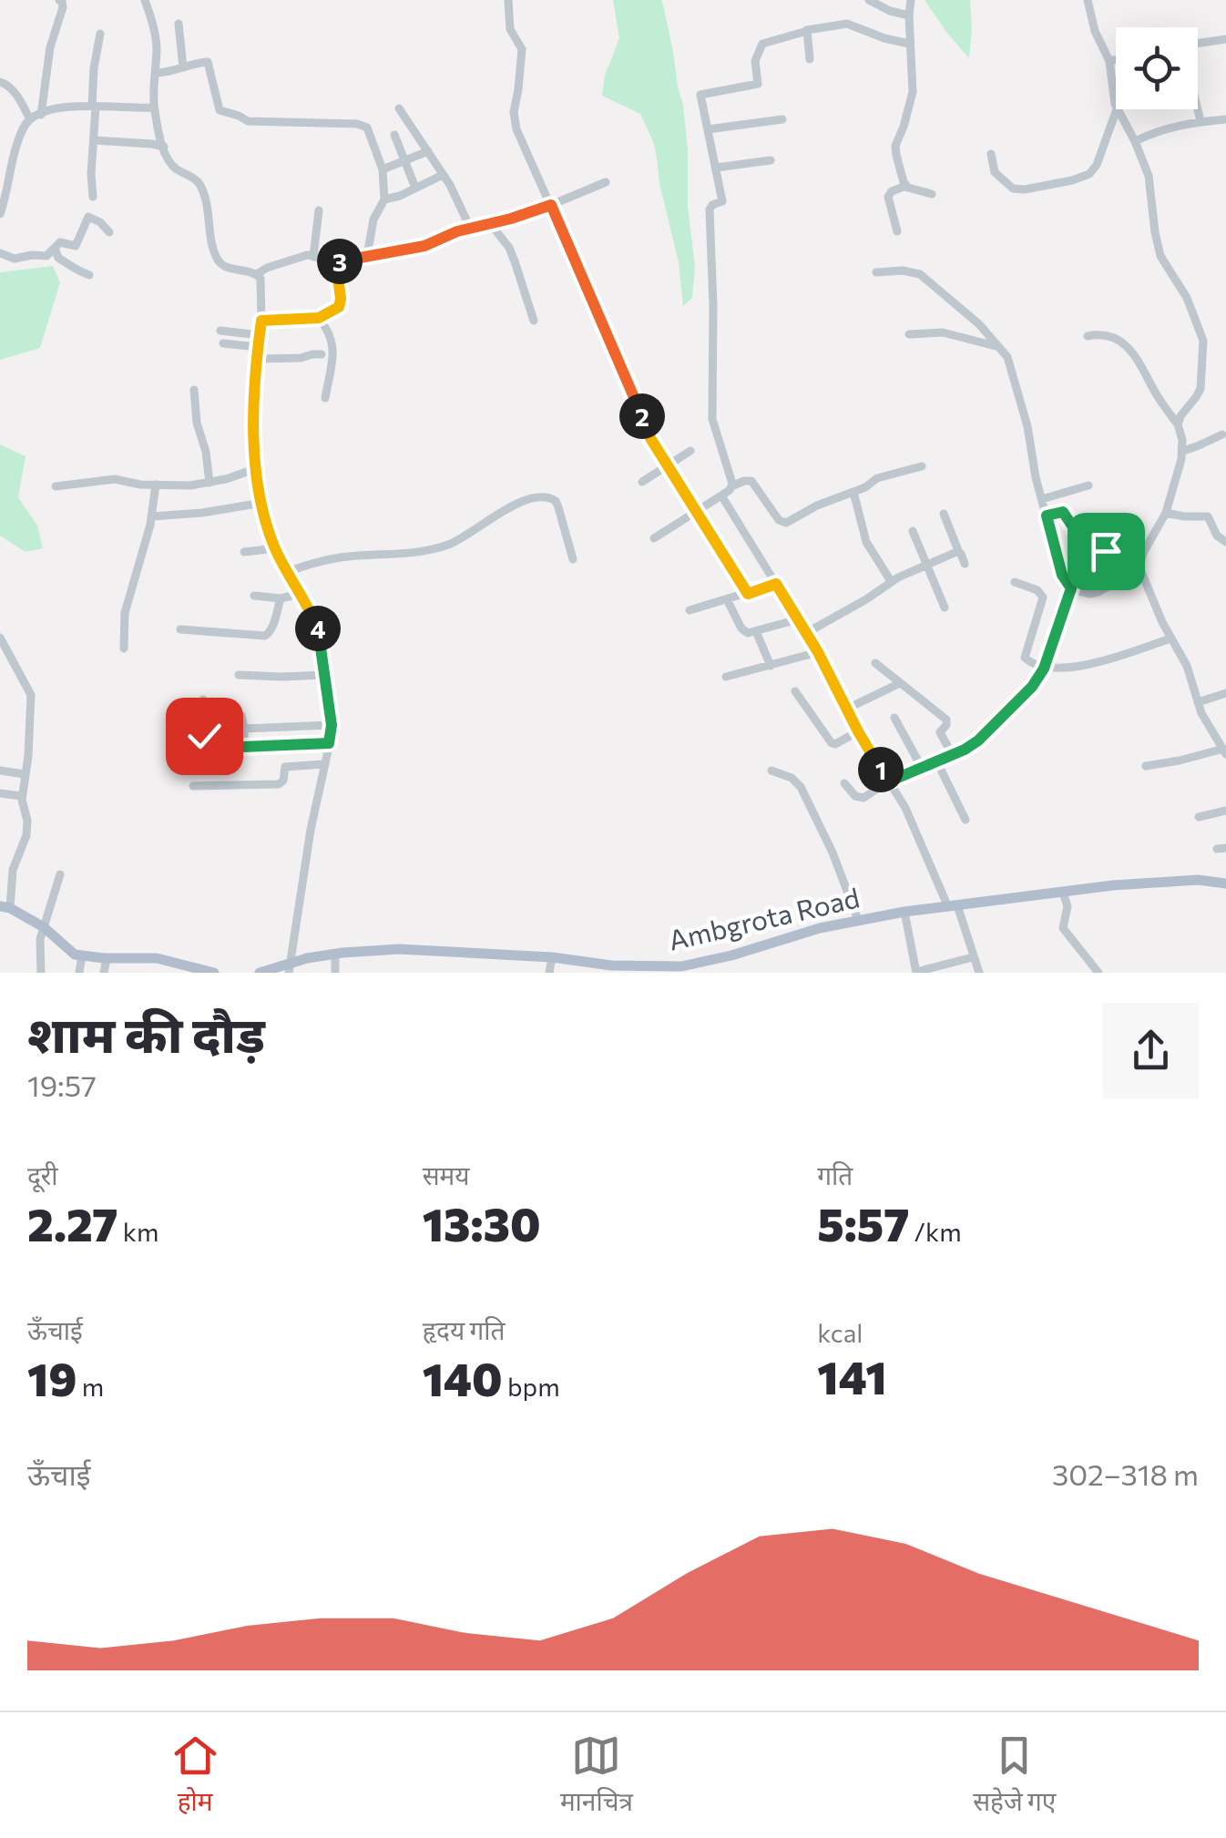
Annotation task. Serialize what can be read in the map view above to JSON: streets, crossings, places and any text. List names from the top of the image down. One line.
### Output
{"streets":{"main road":["Ambgrota Road"]},"page":{"pins":["3","2","4","1"],"heading":["शाम की दौड़","19:57"],"stats":[["दूरी","2.27 km"],["समय","13:30"],["गति","5:57 /km"],["ऊँचाई","19 m"],["हृदय गति","140 bpm"],["kcal","141"]],"chart":["ऊँचाई","302–318 m"],"tabs":["होम","मानचित्र","सहेजे गए"]}}
